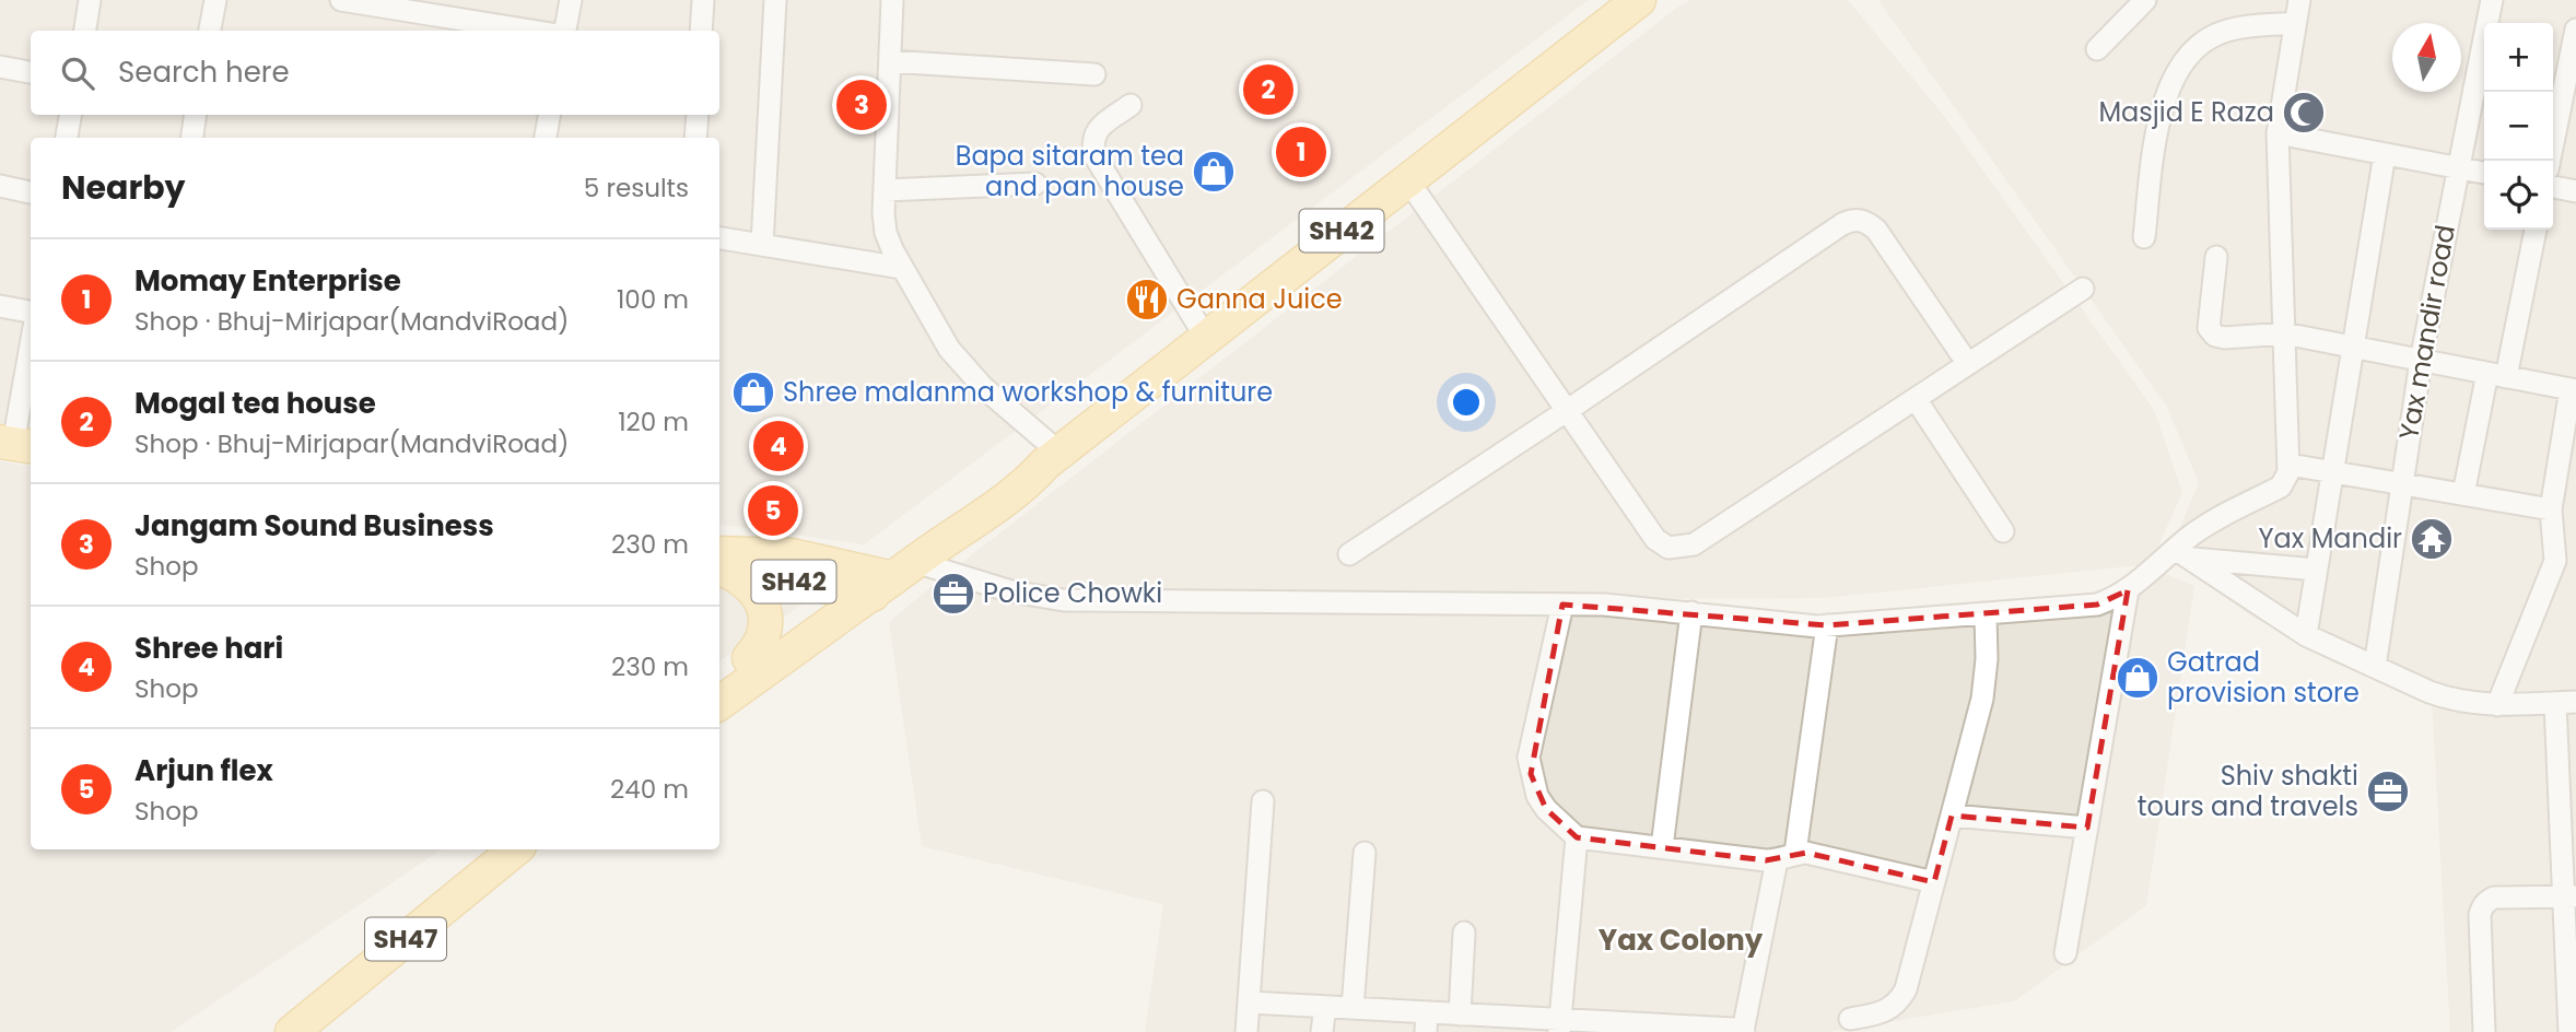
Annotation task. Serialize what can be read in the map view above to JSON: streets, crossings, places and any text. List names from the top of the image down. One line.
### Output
{"streets":{"main road":["SH42","SH47"],"street":["Yax mandir road"]},"districts":["Yax Colony"],"places":{"mosque":["Masjid E Raza"],"shop":["Bapa sitaram tea and pan house","Shree malanma workshop & furniture","Gatrad provision store"],"restaurant":["Ganna Juice"],"temple":["Yax Mandir"],"office":["Police Chowki","Shiv shakti tours and travels"]},"north":"top","page":{"map_buttons":["+","−"],"search":"Search here","pins":["2","3","1","4","5"],"heading":["Nearby","5 results"],"list":[{"mark":"1","name":"Momay Enterprise","note":"Shop · Bhuj-Mirjapar(MandviRoad)","value":"100 m"},{"mark":"2","name":"Mogal tea house","note":"Shop · Bhuj-Mirjapar(MandviRoad)","value":"120 m"},{"mark":"3","name":"Jangam Sound Business","note":"Shop","value":"230 m"},{"mark":"4","name":"Shree hari","note":"Shop","value":"230 m"},{"mark":"5","name":"Arjun flex","note":"Shop","value":"240 m"}]}}
